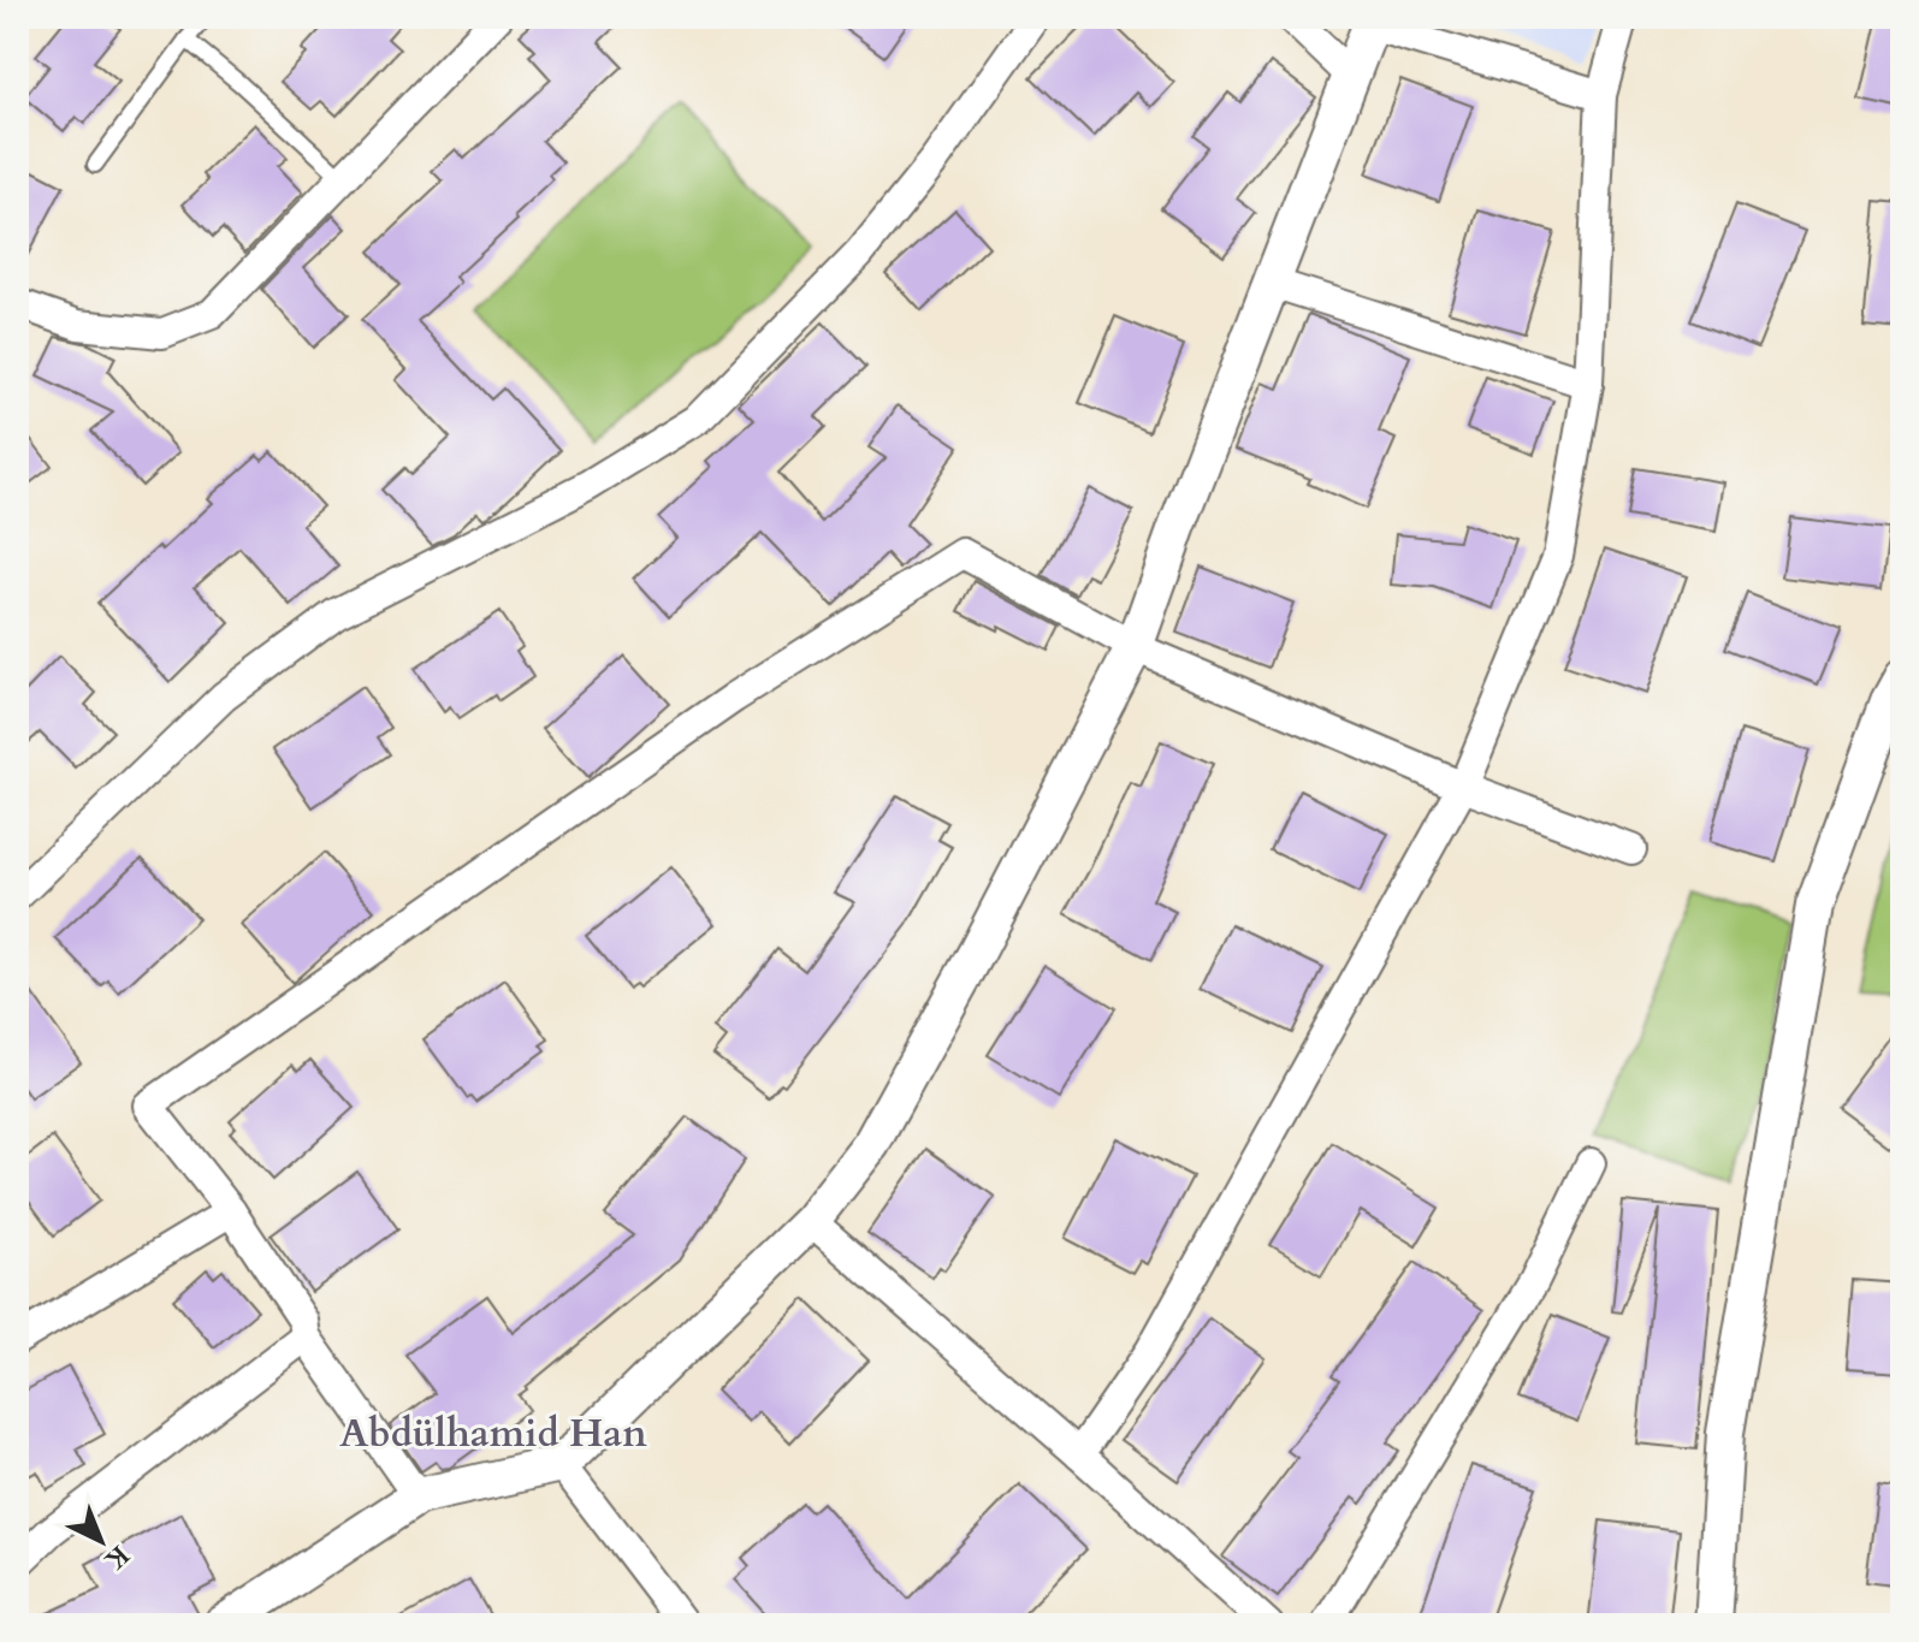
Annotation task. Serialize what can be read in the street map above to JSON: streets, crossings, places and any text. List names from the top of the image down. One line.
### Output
{"districts":["Abdülhamid Han"],"north":"bottom right"}
